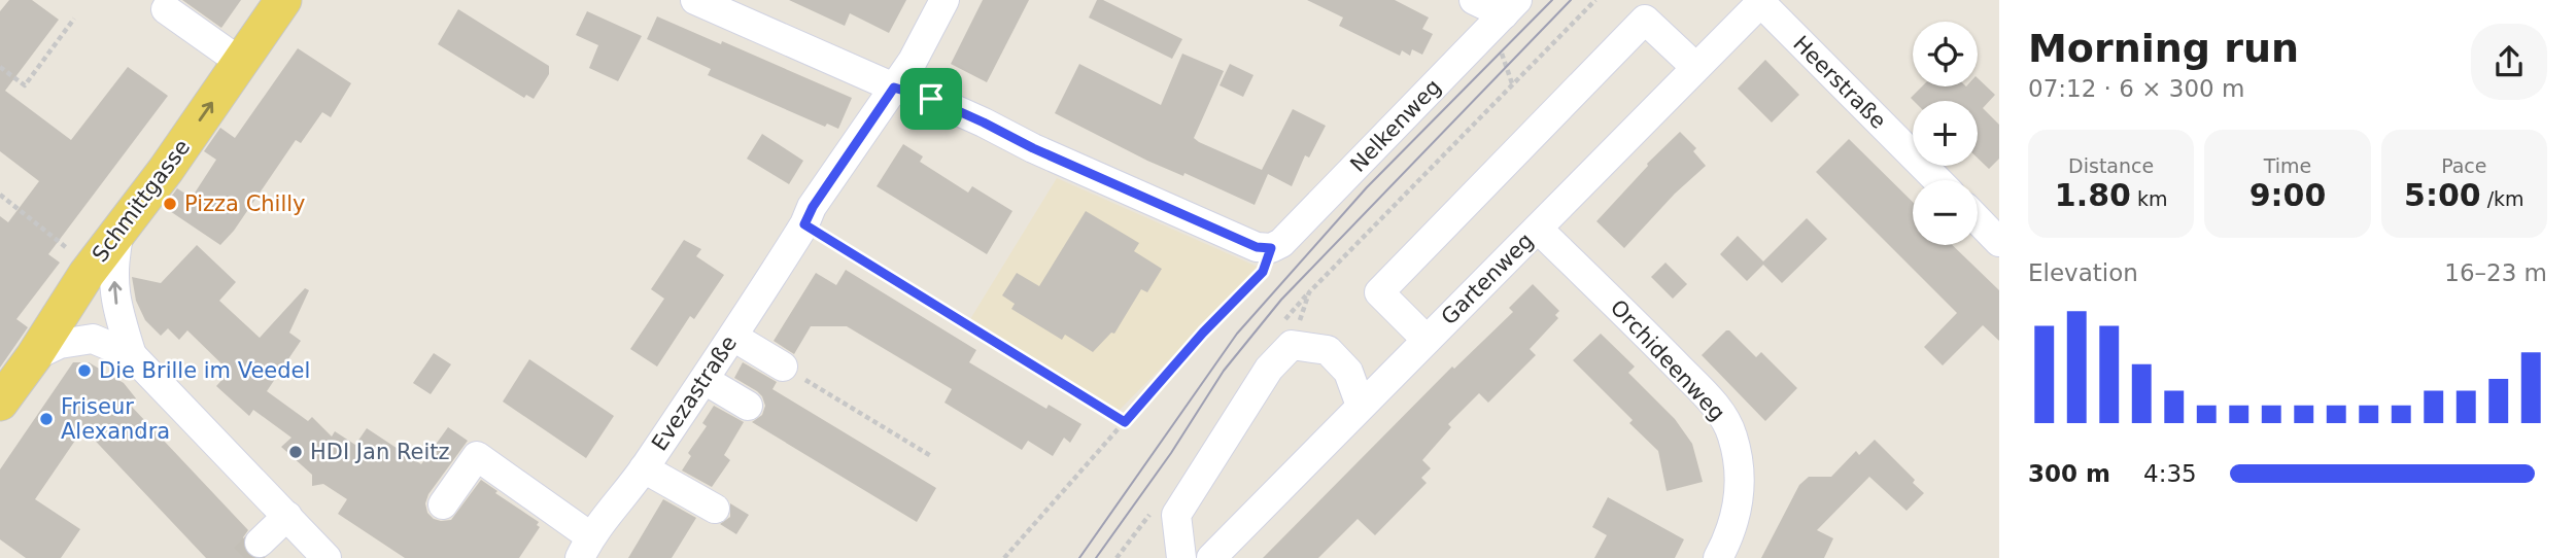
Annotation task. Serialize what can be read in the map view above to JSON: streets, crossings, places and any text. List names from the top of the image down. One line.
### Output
{"streets":{"main road":["Schmittgasse"],"street":["Heerstraße","Nelkenweg","Gartenweg","Orchideenweg","Evezastraße"]},"crossings":[["Heerstraße","Gartenweg"],["Gartenweg","Orchideenweg"]],"one_way":["Schmittgasse"],"places":["Pizza Chilly","Die Brille im Veedel","Friseur Alexandra","HDI Jan Reitz"],"page":{"heading":["Morning run","07:12 · 6 × 300 m"],"map_buttons":["+","−"],"stats":[["Distance","1.80 km"],["Time","9:00"],["Pace","5:00 /km"]],"chart":["Elevation","16–23 m"],"list":[{"name":"300 m","note":"4:35"}]}}
